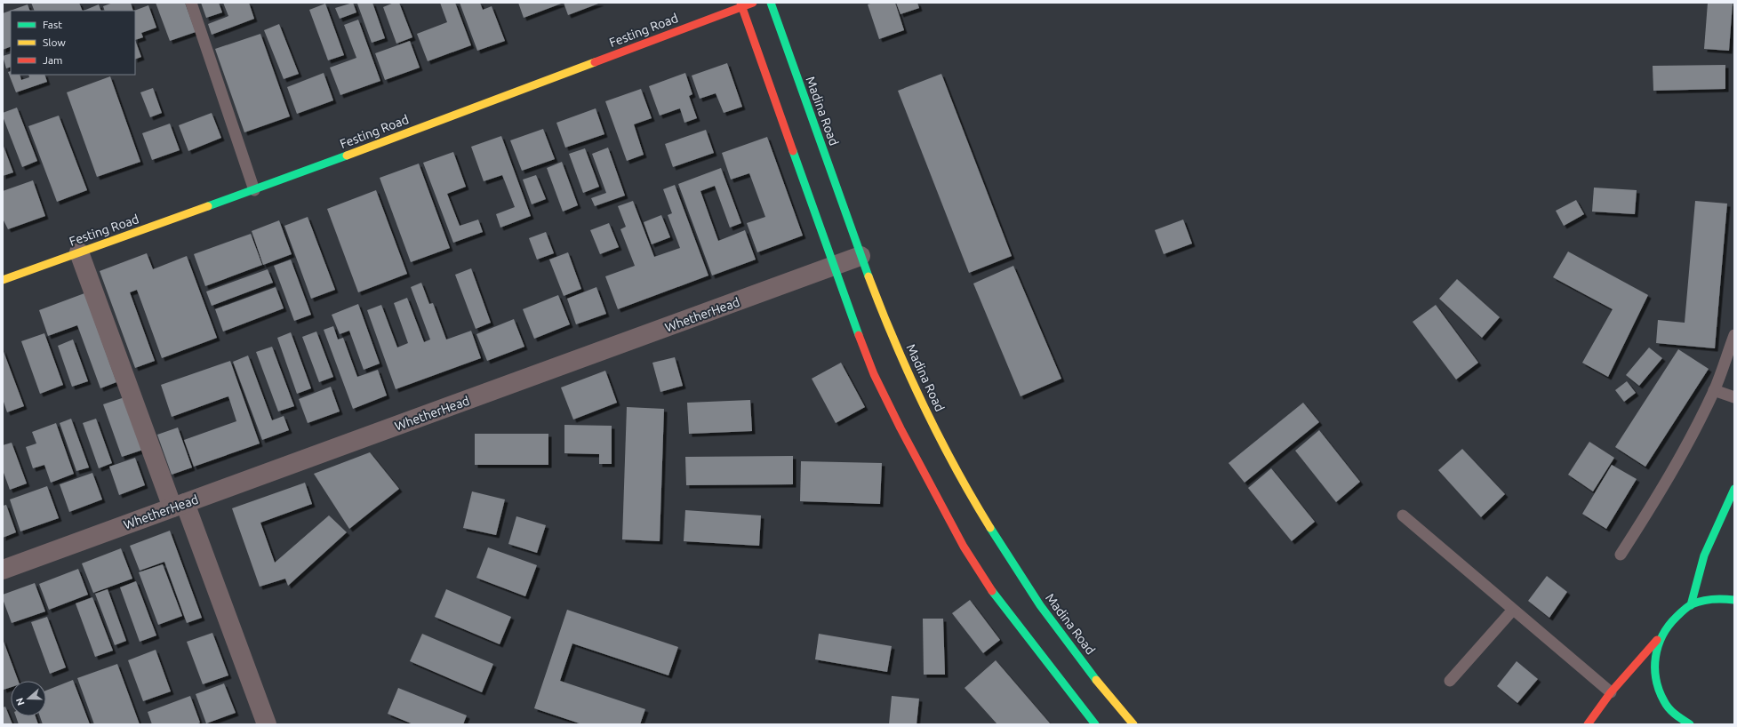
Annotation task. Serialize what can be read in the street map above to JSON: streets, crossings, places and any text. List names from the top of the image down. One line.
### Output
{"streets":{"main road":["Festing Road","Madina Road"],"street":["WhetherHead"]},"crossings":[["Madina Road","WhetherHead"]],"legend":["Fast","Slow","Jam"],"north":"left"}
